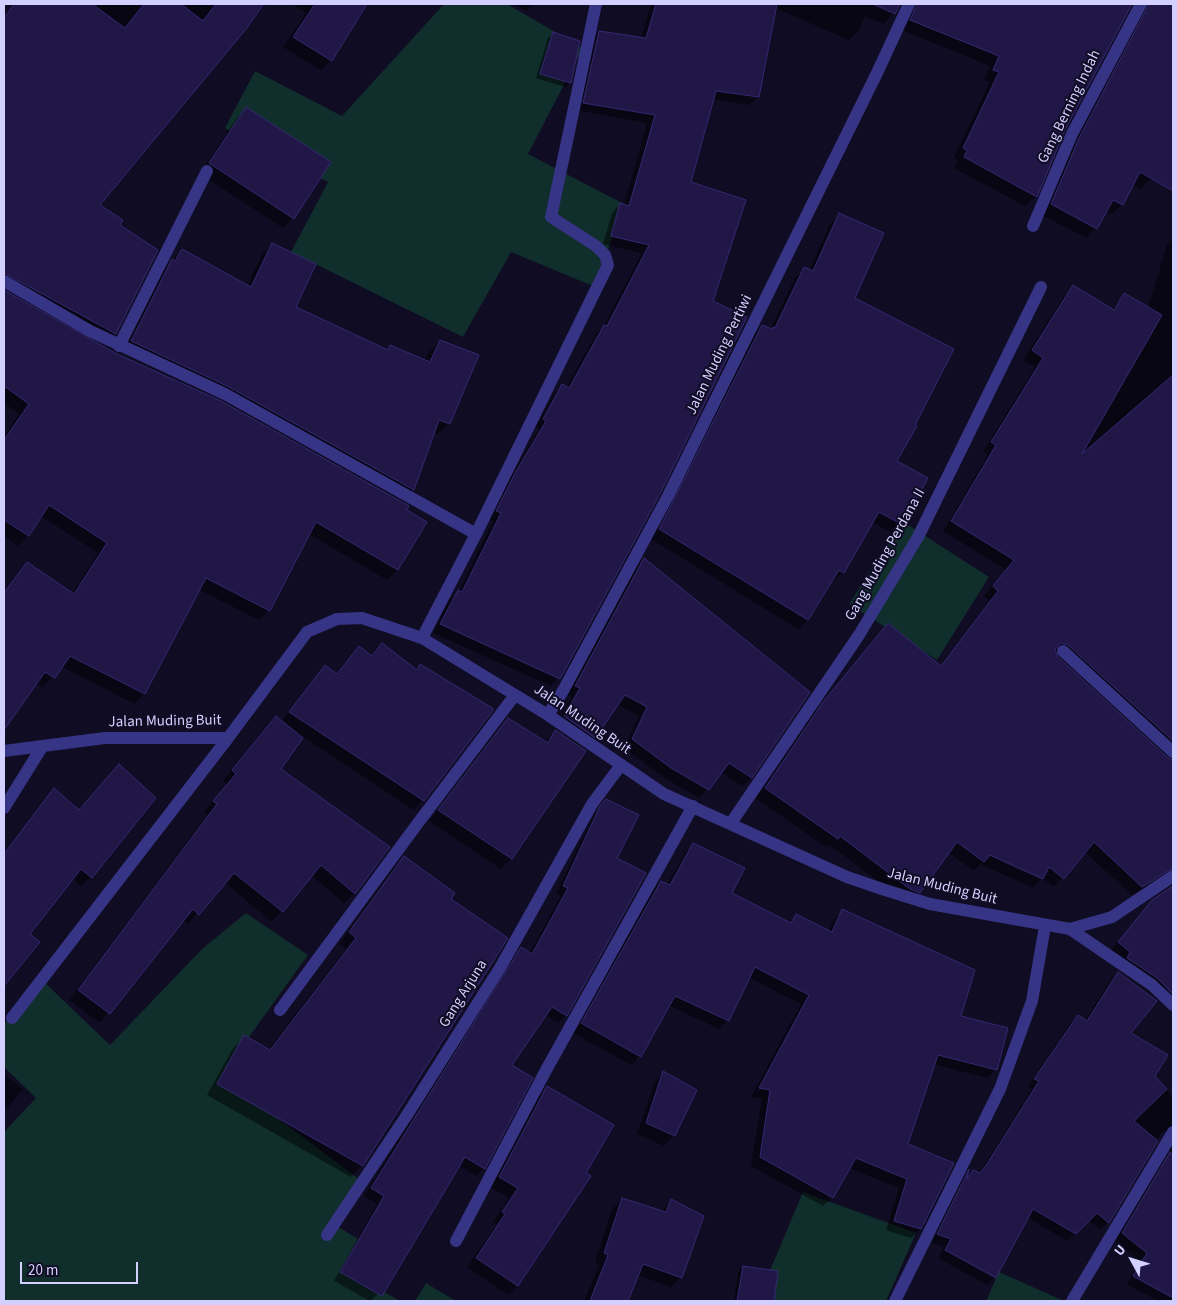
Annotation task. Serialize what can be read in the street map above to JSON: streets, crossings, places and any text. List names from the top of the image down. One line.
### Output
{"streets":{"street":["Gang Berning Indah","Jalan Muding Pertiwi","Gang Muding Perdana II","Jalan Muding Buit","Gang Arjuna"]},"crossings":[["Jalan Muding Pertiwi","Jalan Muding Buit"],["Gang Muding Perdana II","Jalan Muding Buit"],["Jalan Muding Buit","Gang Arjuna"]],"scale_bar":"20 m","north":"top left"}
